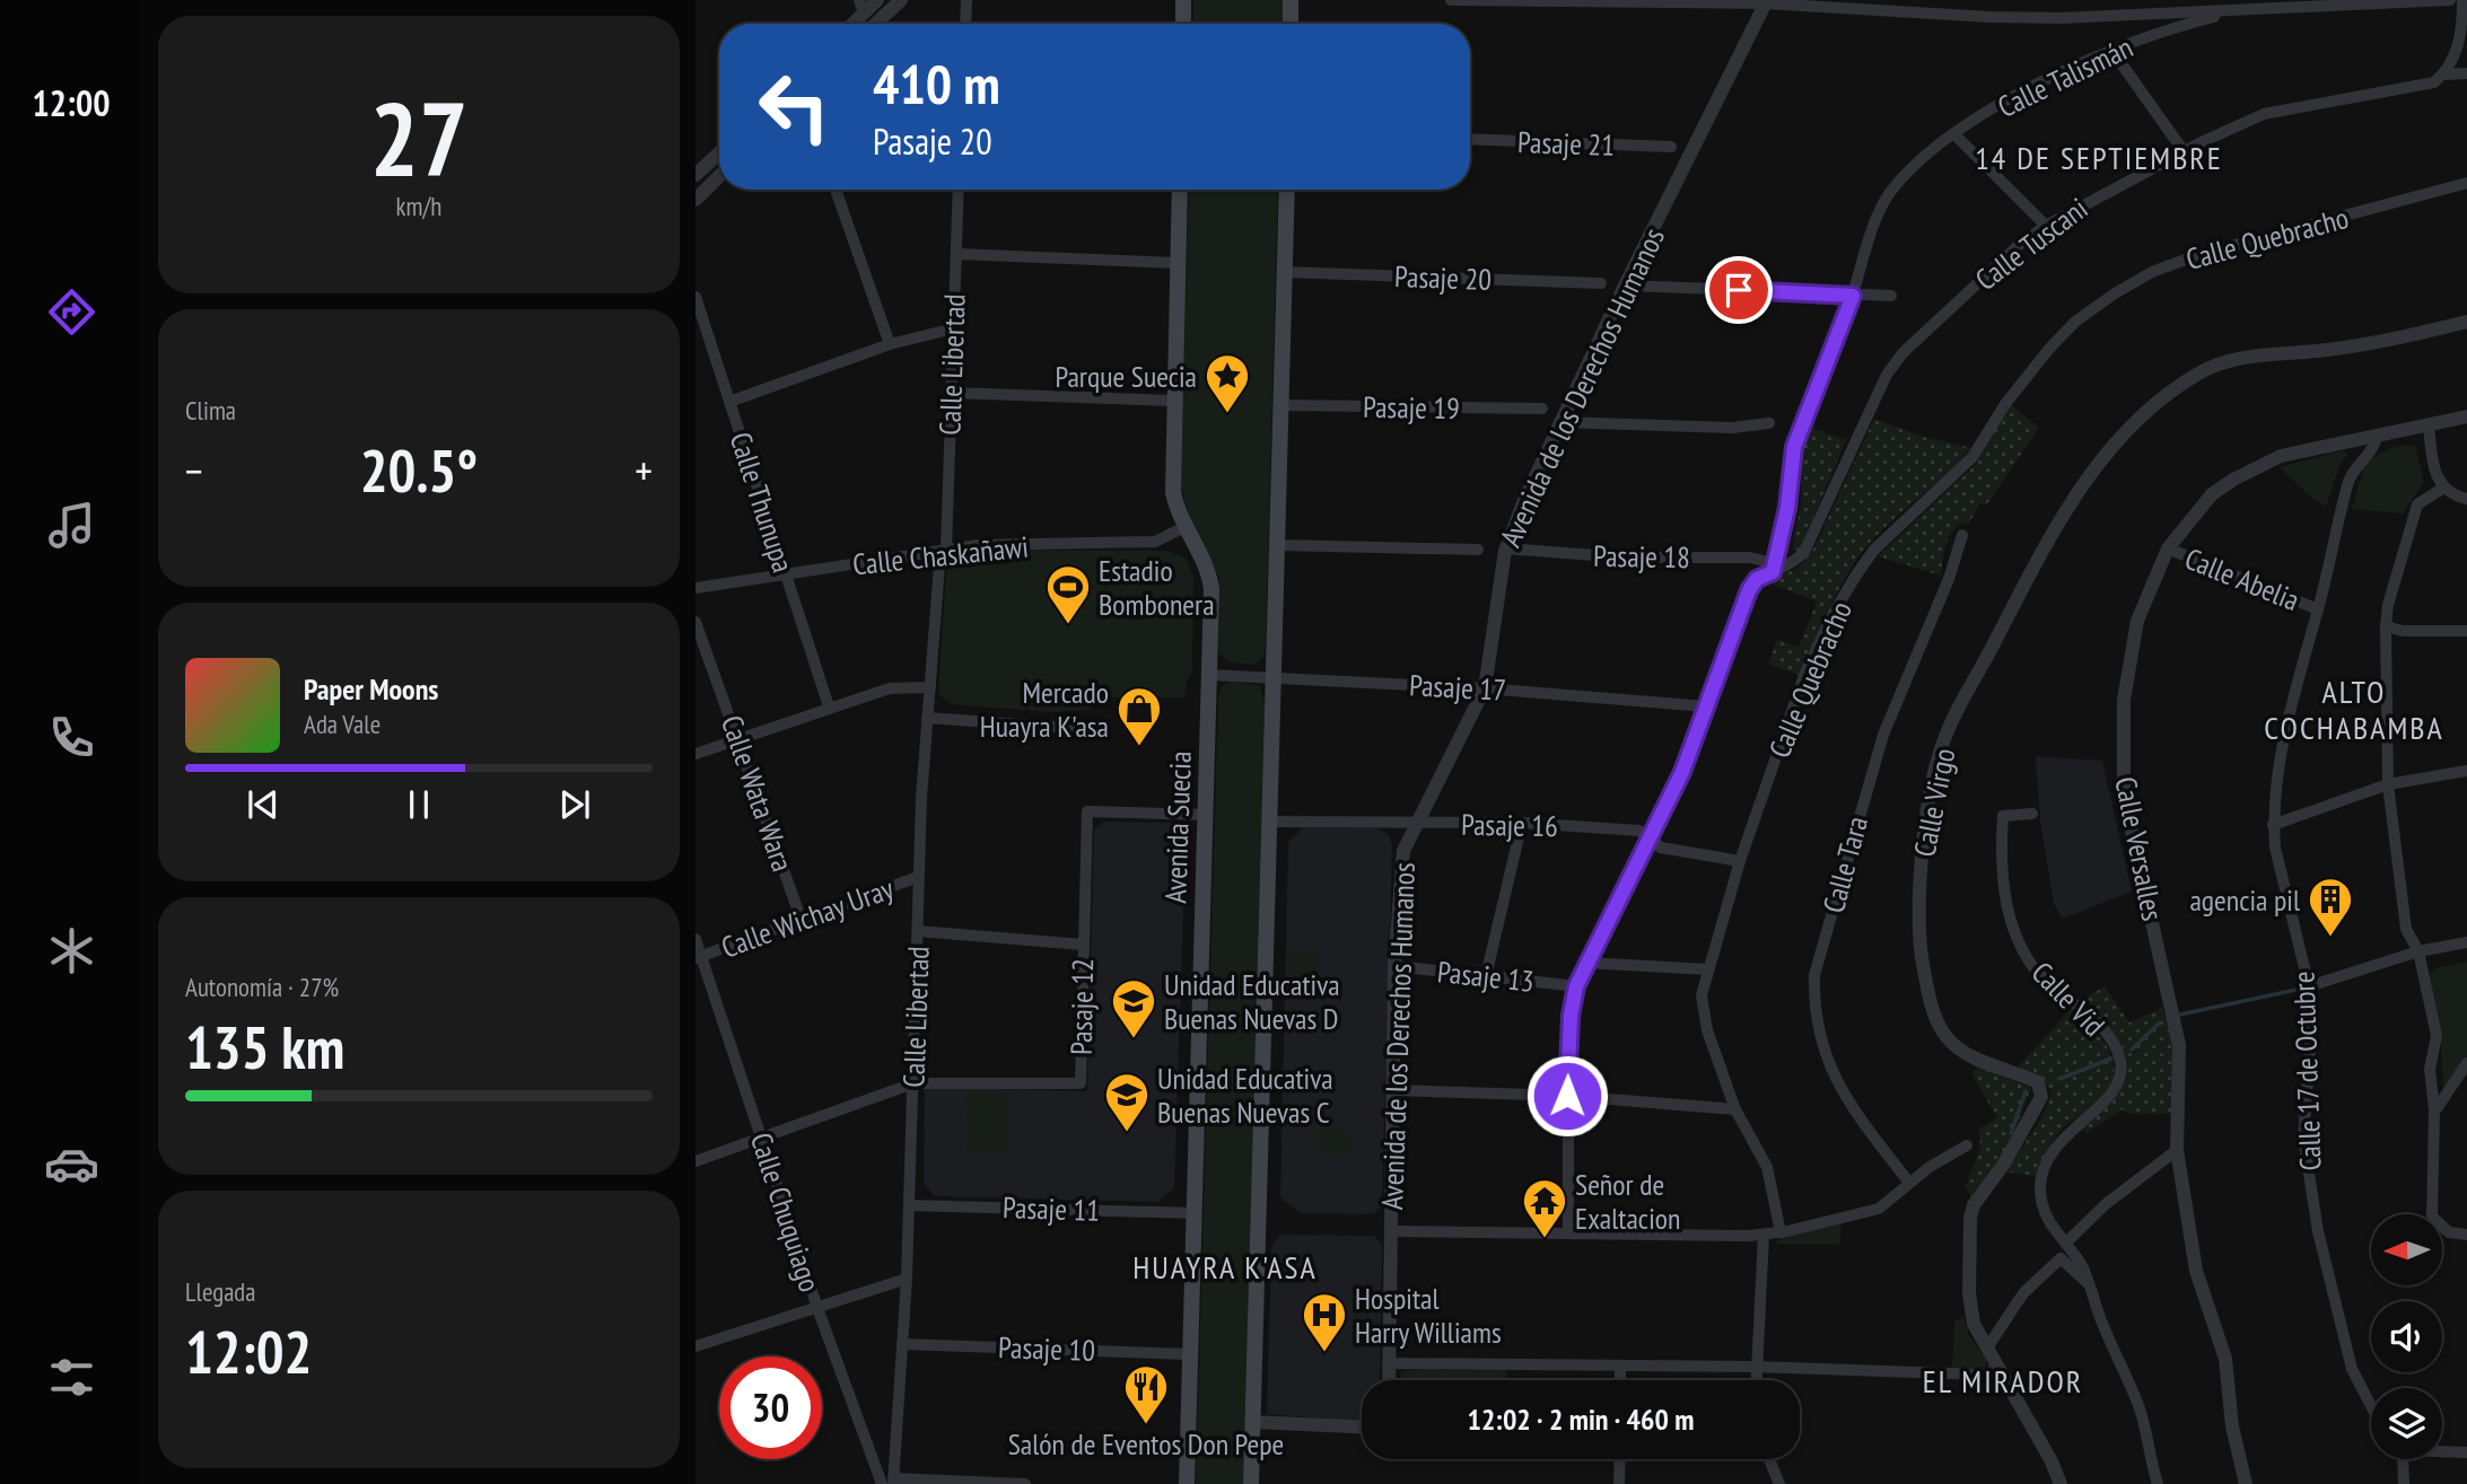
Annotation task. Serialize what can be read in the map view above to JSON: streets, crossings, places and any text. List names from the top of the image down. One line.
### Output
{"streets":{"main road":["Avenida Suecia"],"street":["Calle Talismán","Pasaje 21","Calle Quebracho","Calle Tuscani","Pasaje 20","Calle Libertad","Avenida de los Derechos Humanos","Pasaje 19","Calle Thunupa","Calle Chaskañawi","Pasaje 18","Calle Abelia","Pasaje 17","Calle Wata Wara","Calle Virgo","Pasaje 16","Calle Versalles","Calle Tara","Calle Wichay Uray","Pasaje 13","Calle Vid","Pasaje 12","Calle 17 de Octubre","Pasaje 11","Calle Chuquiago","Pasaje 10"]},"crossings":[["Calle Talismán","Calle Tuscani"],["Calle Talismán","Pasaje 18"],["Calle Quebracho","Pasaje 16"],["Calle Tuscani","Pasaje 18"],["Calle Libertad","Calle Chaskañawi"],["Calle Libertad","Calle Wichay Uray"],["Calle Libertad","Pasaje 12"],["Calle Libertad","Pasaje 11"],["Calle Libertad","Calle Chuquiago"],["Calle Libertad","Pasaje 10"],["Avenida de los Derechos Humanos","Pasaje 18"],["Avenida de los Derechos Humanos","Pasaje 17"],["Avenida de los Derechos Humanos","Pasaje 16"],["Avenida de los Derechos Humanos","Pasaje 13"],["Calle Thunupa","Calle Chaskañawi"],["Calle Chaskañawi","Avenida Suecia"],["Calle Abelia","Calle Versalles"],["Calle Abelia","Calle 17 de Octubre"],["Pasaje 17","Avenida Suecia"],["Calle Wata Wara","Calle Wichay Uray"],["Calle Virgo","Calle Vid"],["Avenida Suecia","Pasaje 12"],["Avenida Suecia","Pasaje 11"],["Avenida Suecia","Pasaje 10"],["Calle Versalles","Calle 17 de Octubre"],["Calle Wichay Uray","Calle Chuquiago"]],"districts":["14 DE SEPTIEMBRE","ALTO COCHABAMBA","HUAYRA K'ASA","EL MIRADOR"],"places":{"place":["Parque Suecia"],"sports":["Estadio Bombonera"],"shop":["Mercado Huayra K'asa"],"building":["agencia pil"],"school or university":["Unidad Educativa Buenas Nuevas D","Unidad Educativa Buenas Nuevas C"],"temple":["Señor de Exaltacion"],"hospital":["Hospital Harry Williams"],"restaurant":["Salón de Eventos Don Pepe"]},"north":"left","page":{"tabs":"12:00","tile":[["27","km/h"],"Clima",["Autonomía · 27%","135 km"],["Llegada","12:02"]],"turn":["410 m","Pasaje 20"],"heat":["−","20.5°","+"],"song":["Paper Moons","Ada Vale"],"limit":"30","trip":"12:02 · 2 min · 460 m"}}
